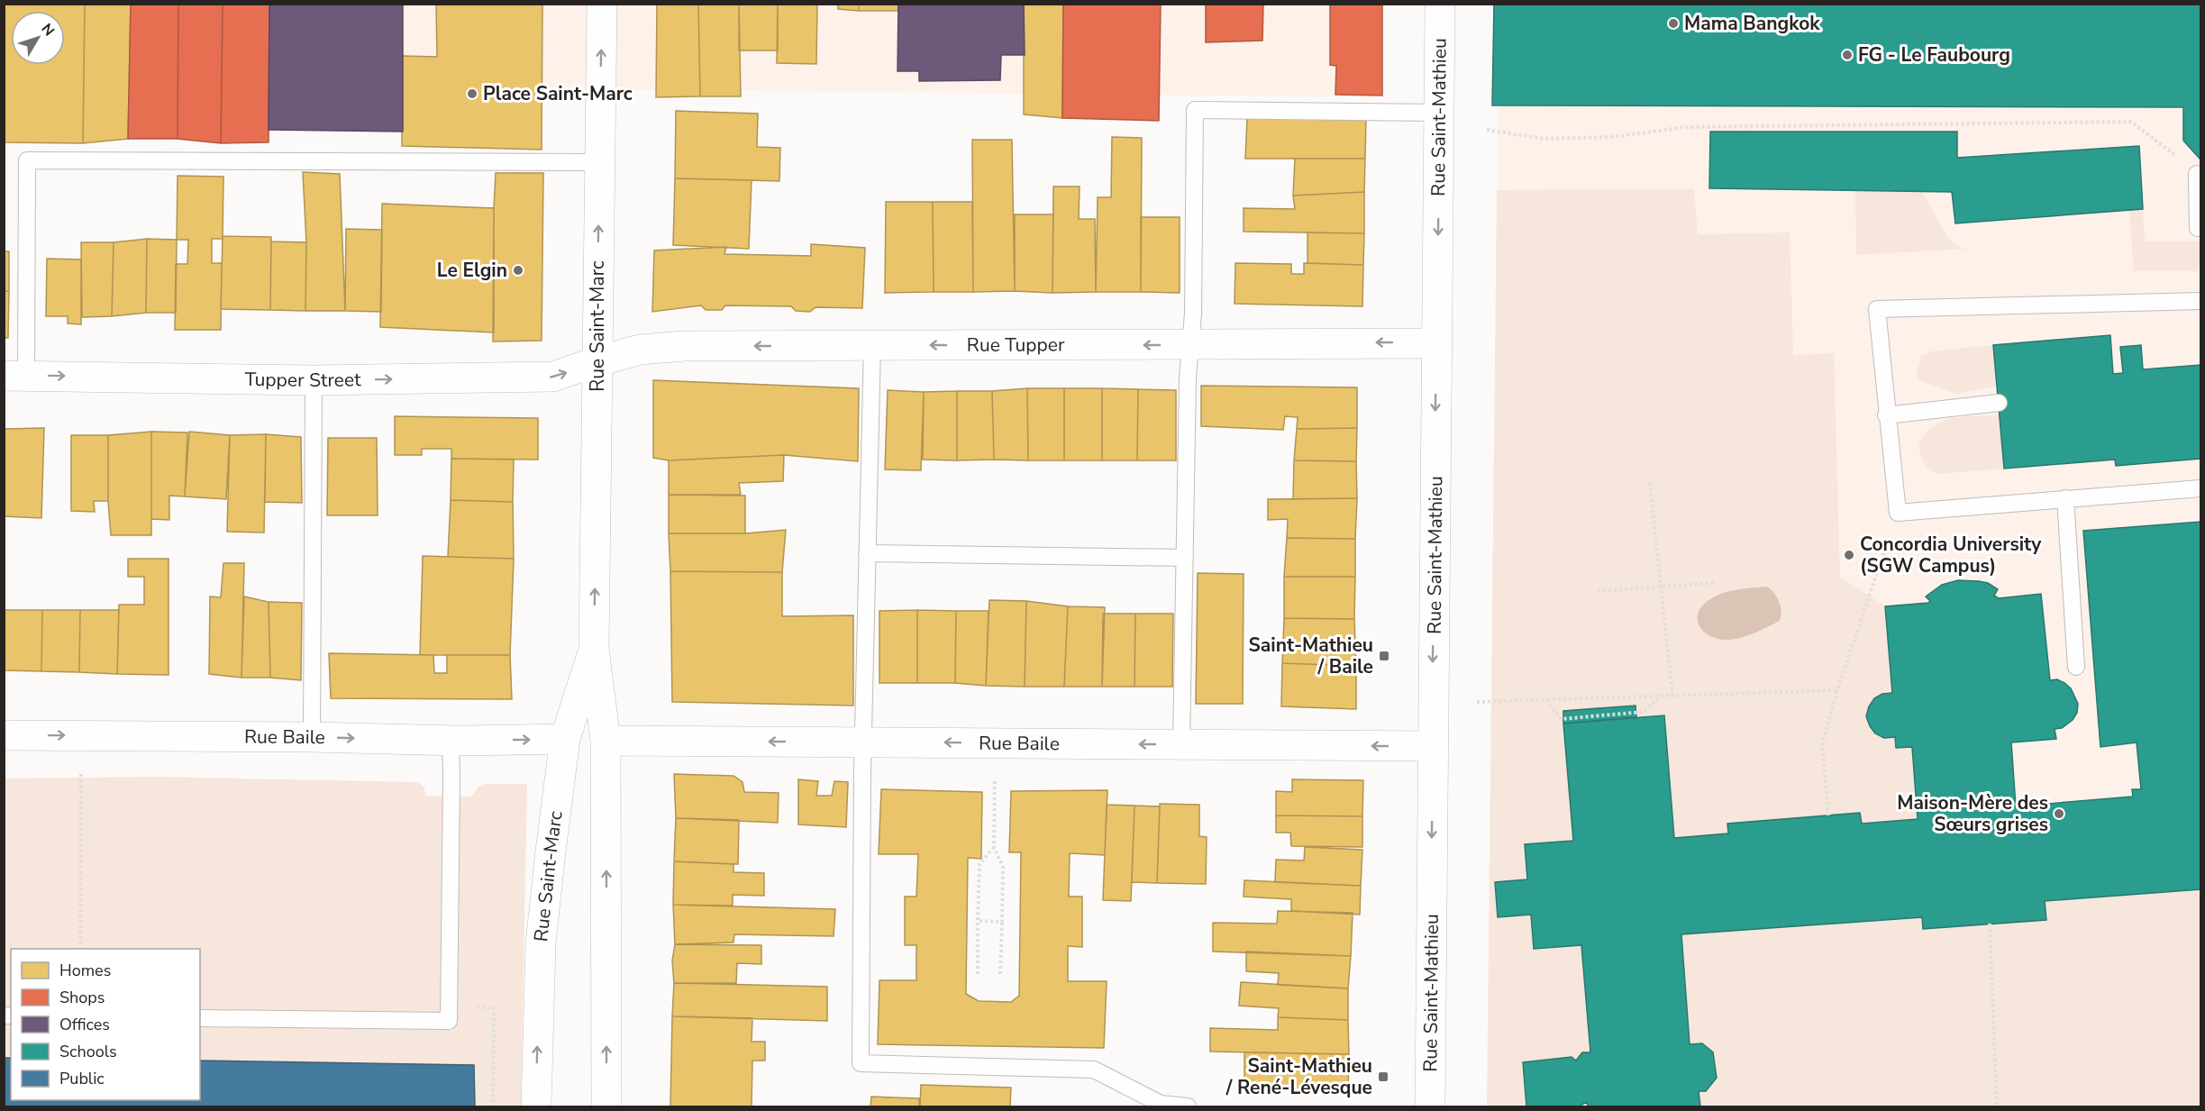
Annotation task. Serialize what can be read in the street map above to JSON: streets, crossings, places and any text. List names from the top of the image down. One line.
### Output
{"streets":{"street":["Rue Saint-Mathieu","Rue Saint-Marc","Rue Tupper","Tupper Street","Rue Baile"]},"crossings":[["Rue Saint-Mathieu","Rue Tupper"],["Rue Saint-Mathieu","Rue Baile"],["Rue Saint-Marc","Rue Tupper"],["Rue Saint-Marc","Tupper Street"],["Rue Saint-Marc","Rue Baile"],["Rue Tupper","Tupper Street"]],"one_way":["Rue Saint-Mathieu","Rue Saint-Marc","Rue Tupper","Tupper Street"],"places":{"other":["Mama Bangkok","FG - Le Faubourg","Place Saint-Marc","Le Elgin","Concordia University (SGW Campus)","Maison-Mère des Sœurs grises"],"transit":["Saint-Mathieu / Baile","Saint-Mathieu / René-Lévesque"]},"legend":["Homes","Shops","Offices","Schools","Public"],"north":"top right"}
